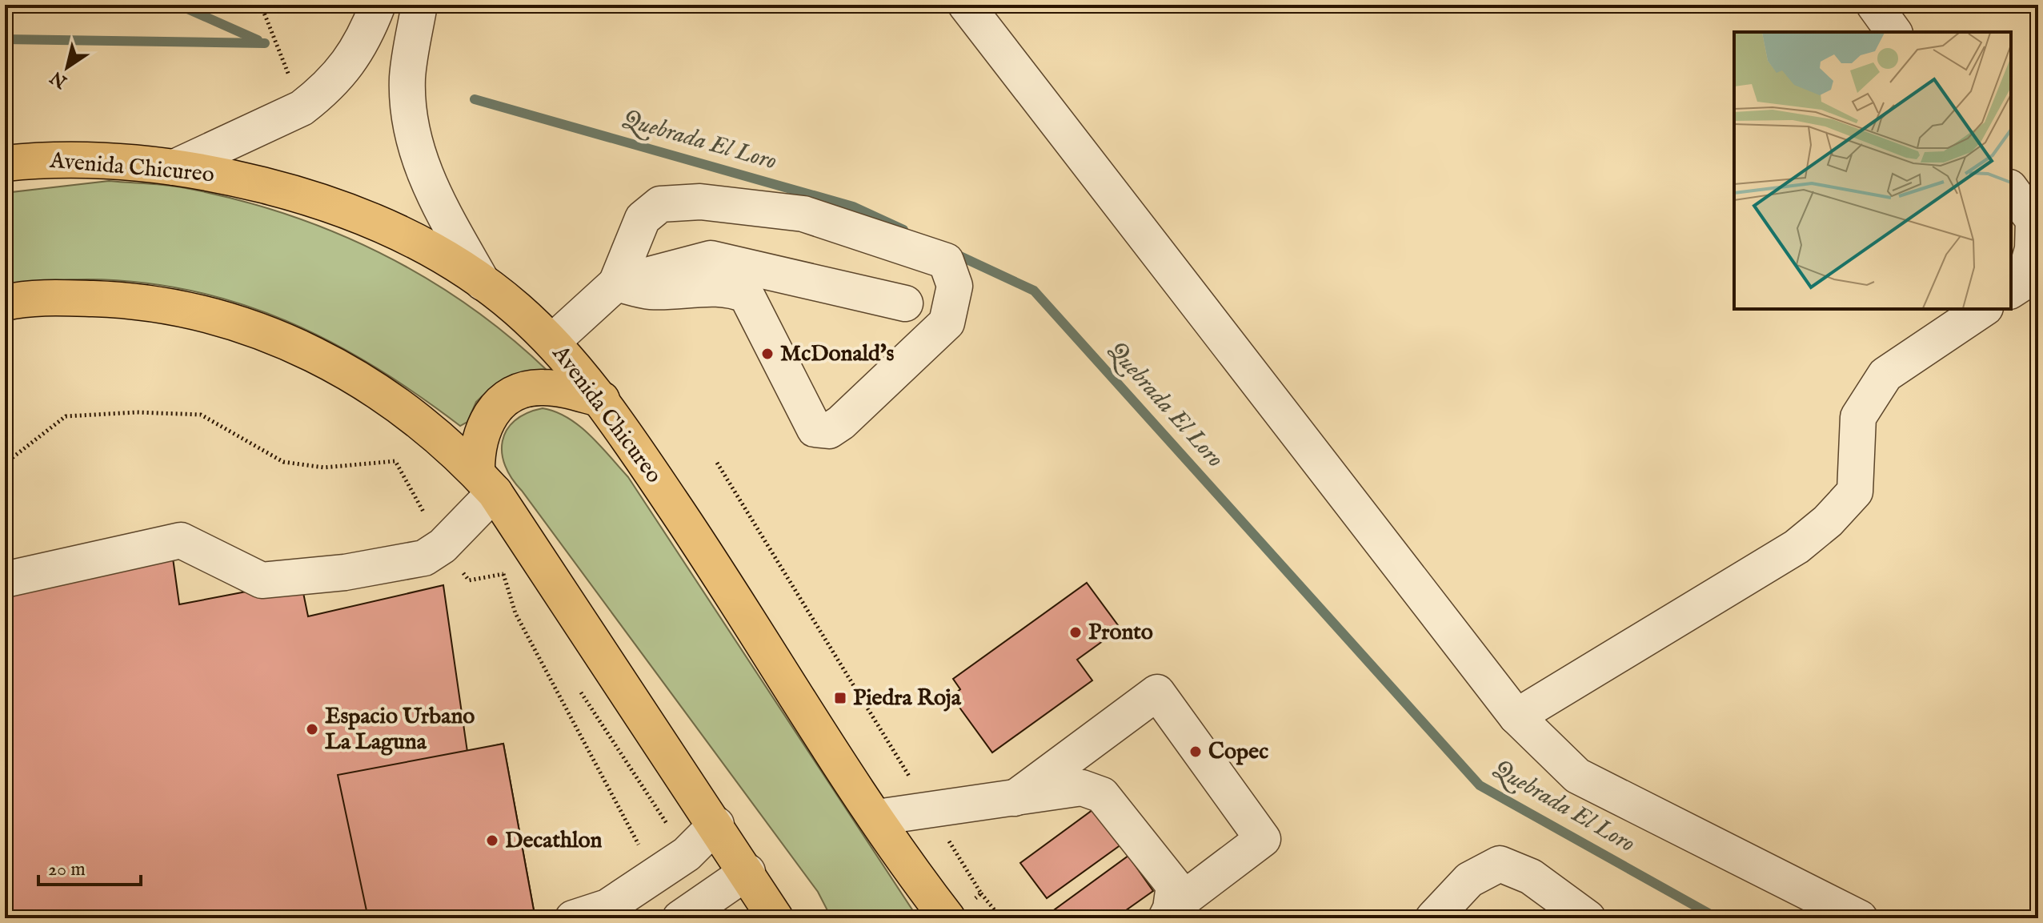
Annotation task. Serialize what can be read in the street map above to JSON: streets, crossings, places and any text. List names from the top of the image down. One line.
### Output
{"streets":{"main road":["Avenida Chicureo"]},"water":["Quebrada El Loro"],"places":{"other":["McDonald's","Pronto","Espacio Urbano La Laguna","Copec","Decathlon"],"transit":["Piedra Roja"]},"scale_bar":"20 m","north":"bottom left"}
